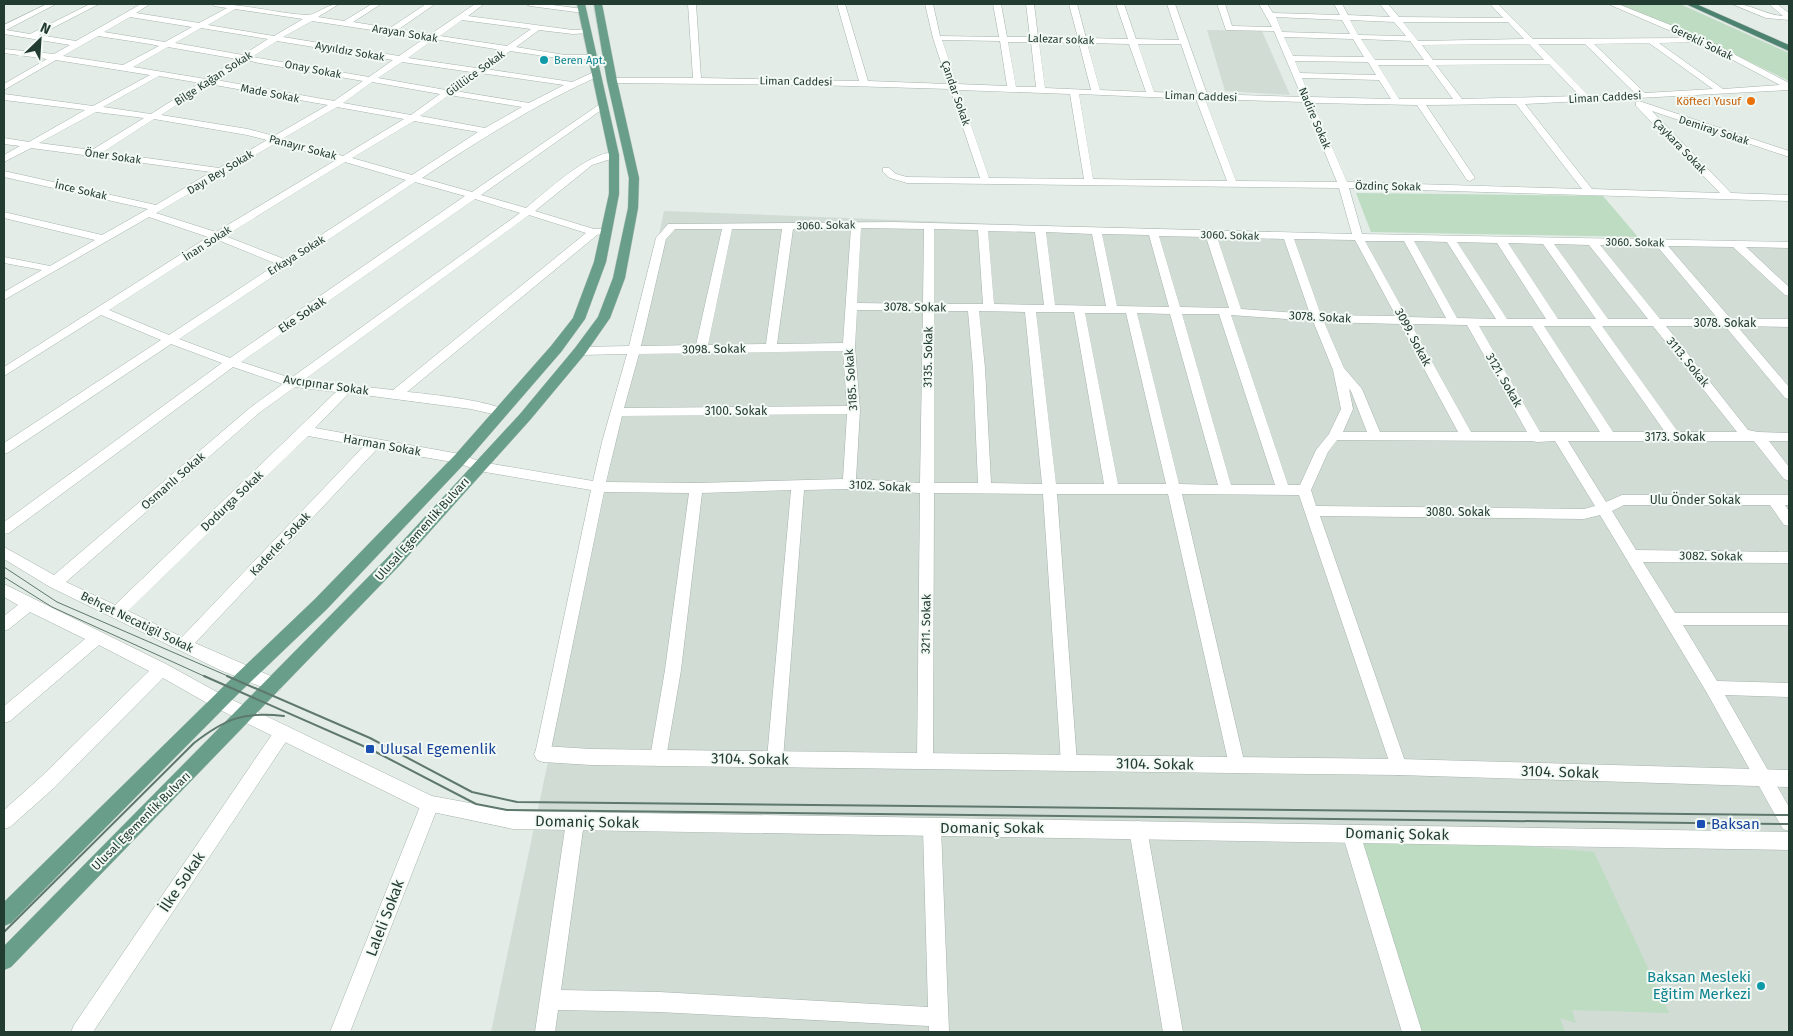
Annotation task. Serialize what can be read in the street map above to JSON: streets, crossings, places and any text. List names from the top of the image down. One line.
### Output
{"streets":{"main road":["Ulusal Egemenlik Bulvarı"],"street":["Arayan Sokak","Lalezar sokak","Gerekli Sokak","Ayyıldız Sokak","Onay Sokak","Güllüce Sokak","Bilge Kağan Sokak","Liman Caddesi","Made Sokak","Çandar Sokak","Nadire Sokak","Demiray Sokak","Çaykara Sokak","Panayır Sokak","Öner Sokak","Dayı Bey Sokak","Özdinç Sokak","İnce Sokak","3060. Sokak","İnan Sokak","Erkaya Sokak","3078. Sokak","Eke Sokak","3099. Sokak","3098. Sokak","3135. Sokak","3113. Sokak","3185. Sokak","3121. Sokak","Avcıpınar Sokak","3100. Sokak","3173. Sokak","Harman Sokak","Osmanlı Sokak","3102. Sokak","Ulu Önder Sokak","Dodurga Sokak","3080. Sokak","Kaderler Sokak","3082. Sokak","Behçet Necatigil Sokak","3211. Sokak","3104. Sokak","Domaniç Sokak","İlke Sokak","Laleli Sokak"]},"crossings":[["Arayan Sokak","Güllüce Sokak"],["Arayan Sokak","Bilge Kağan Sokak"],["Arayan Sokak","Dayı Bey Sokak"],["Arayan Sokak","Ulusal Egemenlik Bulvarı"],["Lalezar sokak","Çandar Sokak"],["Gerekli Sokak","Liman Caddesi"],["Ayyıldız Sokak","Güllüce Sokak"],["Ayyıldız Sokak","Bilge Kağan Sokak"],["Ayyıldız Sokak","Dayı Bey Sokak"],["Ayyıldız Sokak","Erkaya Sokak"],["Onay Sokak","Güllüce Sokak"],["Onay Sokak","Bilge Kağan Sokak"],["Onay Sokak","Dayı Bey Sokak"],["Onay Sokak","Erkaya Sokak"],["Güllüce Sokak","Made Sokak"],["Güllüce Sokak","İnan Sokak"],["Bilge Kağan Sokak","Made Sokak"],["Bilge Kağan Sokak","Panayır Sokak"],["Bilge Kağan Sokak","Öner Sokak"],["Liman Caddesi","Çandar Sokak"],["Liman Caddesi","Nadire Sokak"],["Liman Caddesi","Demiray Sokak"],["Liman Caddesi","Çaykara Sokak"],["Liman Caddesi","Ulusal Egemenlik Bulvarı"],["Made Sokak","Dayı Bey Sokak"],["Made Sokak","İnan Sokak"],["Made Sokak","Erkaya Sokak"],["Çandar Sokak","Özdinç Sokak"],["Nadire Sokak","Özdinç Sokak"],["Nadire Sokak","3060. Sokak"],["Nadire Sokak","3099. Sokak"],["Demiray Sokak","Çaykara Sokak"],["Çaykara Sokak","Özdinç Sokak"],["Panayır Sokak","Dayı Bey Sokak"],["Panayır Sokak","İnan Sokak"],["Panayır Sokak","Erkaya Sokak"],["Panayır Sokak","Eke Sokak"],["Panayır Sokak","Osmanlı Sokak"],["Panayır Sokak","Ulusal Egemenlik Bulvarı"],["Öner Sokak","Dayı Bey Sokak"],["Dayı Bey Sokak","İnce Sokak"],["İnce Sokak","İnan Sokak"],["İnce Sokak","Erkaya Sokak"],["3060. Sokak","3099. Sokak"],["3060. Sokak","3098. Sokak"],["3060. Sokak","3135. Sokak"],["3060. Sokak","3113. Sokak"],["3060. Sokak","3185. Sokak"],["İnan Sokak","Avcıpınar Sokak"],["Erkaya Sokak","Avcıpınar Sokak"],["Erkaya Sokak","Ulusal Egemenlik Bulvarı"],["3078. Sokak","3099. Sokak"],["3078. Sokak","3135. Sokak"],["3078. Sokak","3113. Sokak"],["3078. Sokak","3185. Sokak"],["3078. Sokak","3121. Sokak"],["Eke Sokak","Avcıpınar Sokak"],["Eke Sokak","Ulusal Egemenlik Bulvarı"],["3099. Sokak","3173. Sokak"],["3098. Sokak","3185. Sokak"],["3098. Sokak","Ulusal Egemenlik Bulvarı"],["3135. Sokak","3102. Sokak"],["3135. Sokak","3211. Sokak"],["3113. Sokak","3173. Sokak"],["3185. Sokak","3100. Sokak"],["3185. Sokak","3102. Sokak"],["3121. Sokak","3173. Sokak"],["Avcıpınar Sokak","Osmanlı Sokak"],["Avcıpınar Sokak","Dodurga Sokak"],["Avcıpınar Sokak","Ulusal Egemenlik Bulvarı"],["Harman Sokak","3102. Sokak"],["Harman Sokak","Dodurga Sokak"],["Harman Sokak","Ulusal Egemenlik Bulvarı"],["Harman Sokak","Kaderler Sokak"],["Osmanlı Sokak","Ulusal Egemenlik Bulvarı"],["Osmanlı Sokak","Behçet Necatigil Sokak"],["3102. Sokak","Ulusal Egemenlik Bulvarı"],["3102. Sokak","3211. Sokak"],["Ulu Önder Sokak","3080. Sokak"],["Dodurga Sokak","Behçet Necatigil Sokak"],["Ulusal Egemenlik Bulvarı","Behçet Necatigil Sokak"],["Ulusal Egemenlik Bulvarı","Domaniç Sokak"],["Kaderler Sokak","Behçet Necatigil Sokak"],["3211. Sokak","3104. Sokak"],["Domaniç Sokak","İlke Sokak"],["Domaniç Sokak","Laleli Sokak"]],"places":{"other":["Beren Apt.","Köfteci Yusuf","Baksan Mesleki Eğitim Merkezi"],"transit":["Ulusal Egemenlik","Baksan"]},"north":"top right"}
